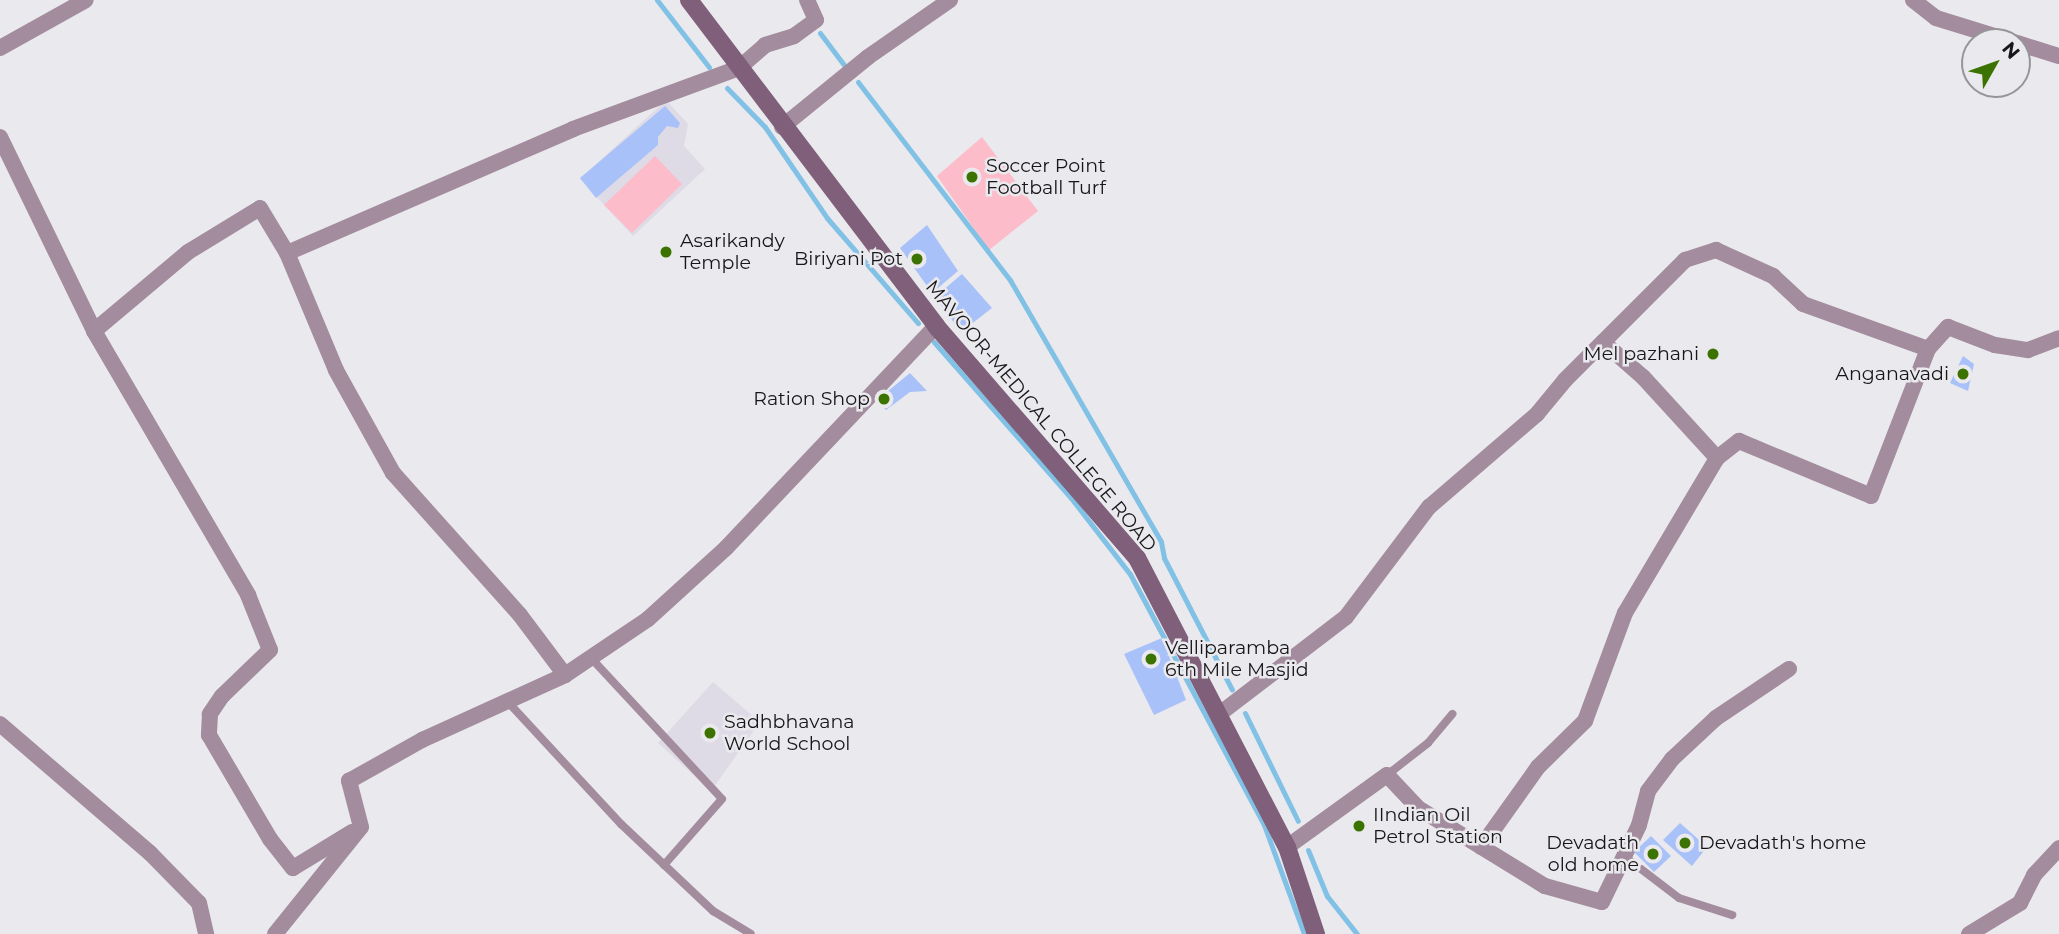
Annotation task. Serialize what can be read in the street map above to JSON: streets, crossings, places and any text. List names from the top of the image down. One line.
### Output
{"streets":{"main road":["MAVOOR-MEDICAL COLLEGE ROAD"]},"places":["Soccer Point Football Turf","Asarikandy Temple","Biriyani Pot","Mel pazhani","Anganavadi","Ration Shop","Velliparamba 6th Mile Masjid","Sadhbhavana World School","IIndian Oil Petrol Station","Devadath's home","Devadath old home"],"north":"top right"}
